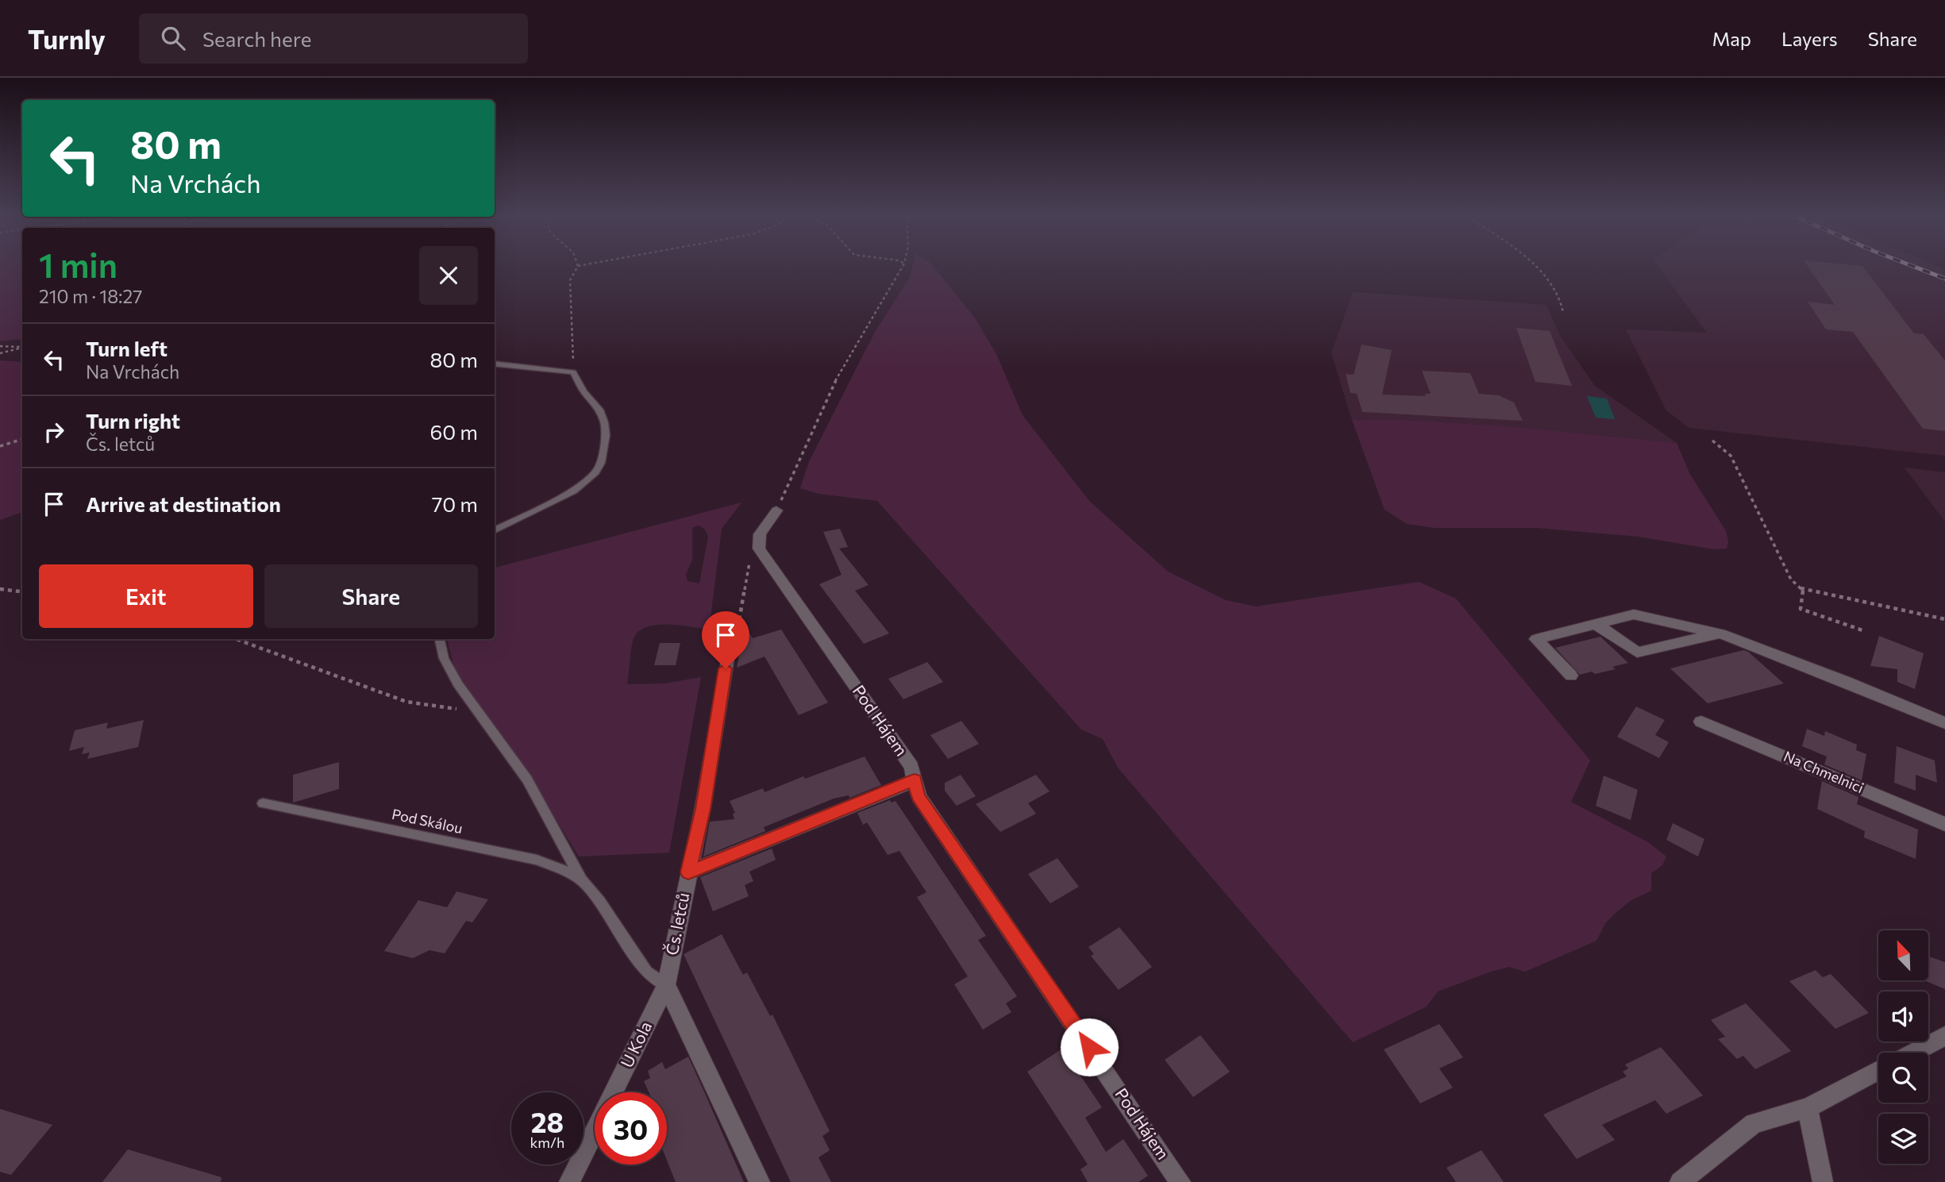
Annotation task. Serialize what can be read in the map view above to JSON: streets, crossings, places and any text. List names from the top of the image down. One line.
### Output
{"streets":{"street":["Pod Hájem","Na Chmelnici","Čs. letců","U Kola"],"lane":["Pod Skálou"]},"crossings":[["Čs. letců","U Kola"]],"north":"top left","page":{"header":"Turnly","search":"Search here","nav":["Map","Layers","Share"],"turn":["80 m","Na Vrchách"],"heading":["1 min","210 m · 18:27"],"list":[{"name":"Turn left","note":"Na Vrchách","value":"80 m"},{"name":"Turn right","note":"Čs. letců","value":"60 m"},{"name":"Arrive at destination","value":"70 m"}],"buttons":["Exit","Share"],"speed":"28 km/h","limit":"30"}}
